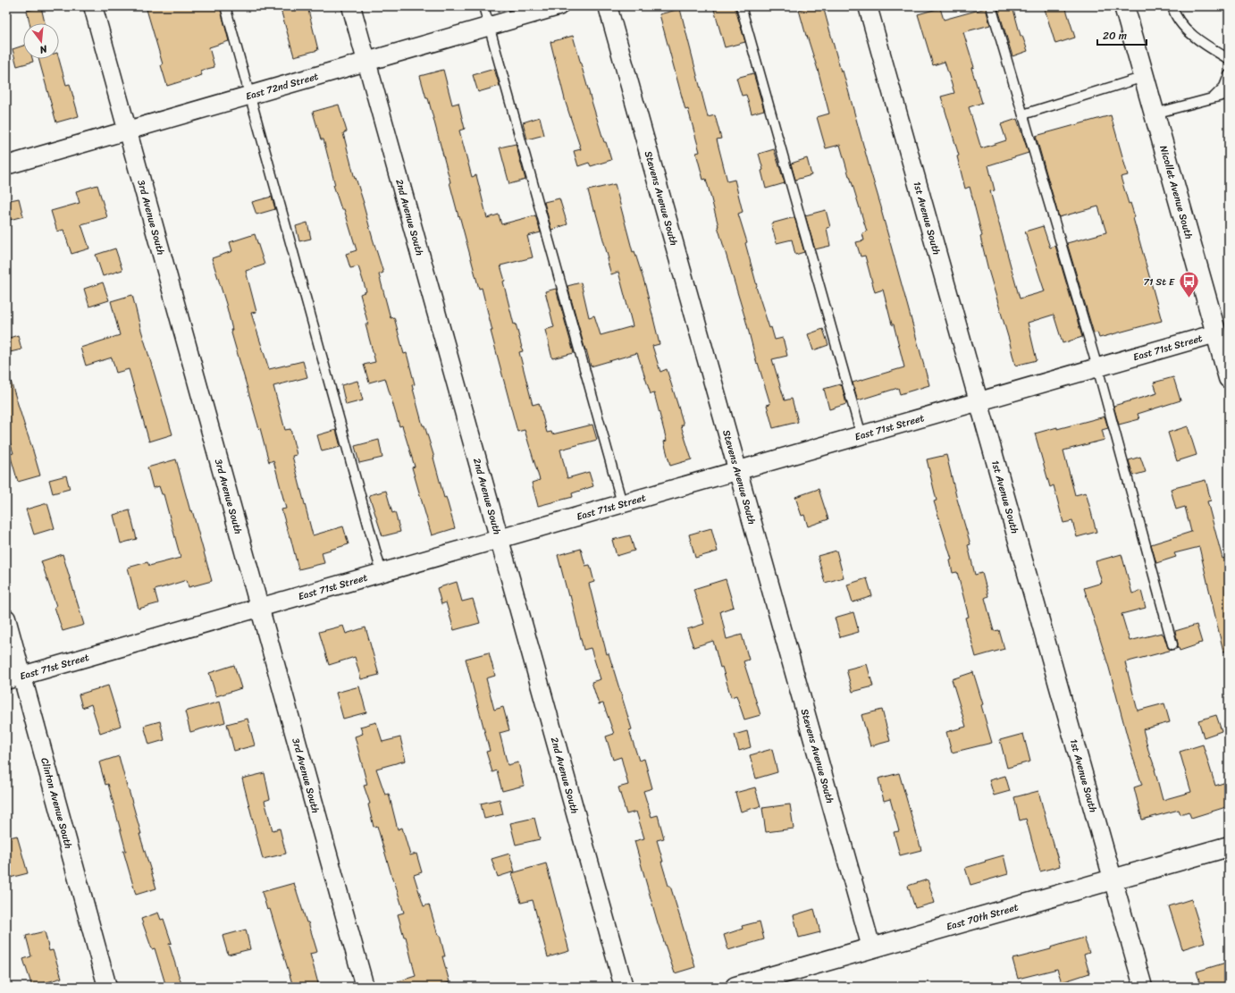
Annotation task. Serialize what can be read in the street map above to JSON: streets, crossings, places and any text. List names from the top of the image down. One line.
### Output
{"streets":{"street":["East 72nd Street","Nicollet Avenue South","Stevens Avenue South","3rd Avenue South","2nd Avenue South","1st Avenue South","East 71st Street","Clinton Avenue South","East 70th Street"]},"crossings":[["East 72nd Street","3rd Avenue South"],["East 72nd Street","2nd Avenue South"],["Nicollet Avenue South","East 71st Street"],["Stevens Avenue South","East 71st Street"],["Stevens Avenue South","East 70th Street"],["3rd Avenue South","East 71st Street"],["2nd Avenue South","East 71st Street"],["1st Avenue South","East 71st Street"],["1st Avenue South","East 70th Street"],["East 71st Street","Clinton Avenue South"]],"places":{"bus stop":["71 St E"]},"scale_bar":"20 m","north":"bottom"}
